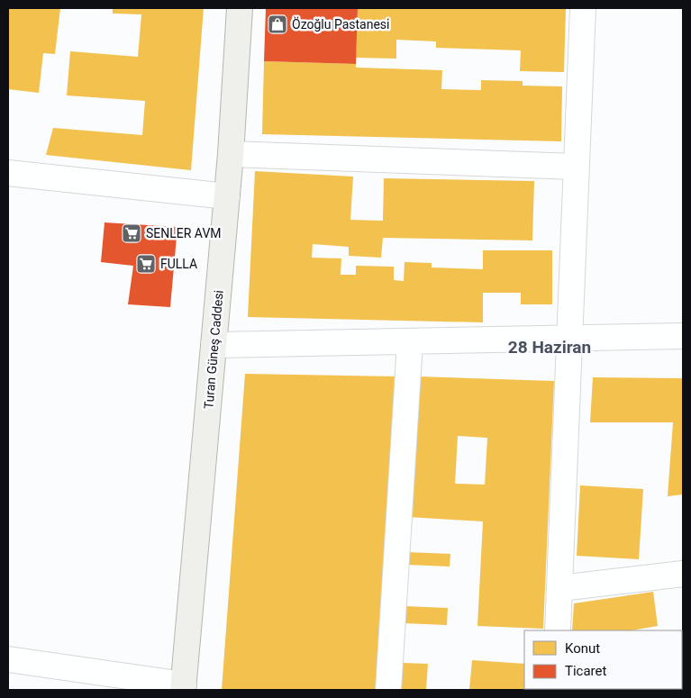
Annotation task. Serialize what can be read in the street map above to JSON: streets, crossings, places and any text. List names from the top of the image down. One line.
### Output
{"streets":{"main road":["Turan Güneş Caddesi"]},"districts":["28 Haziran"],"places":{"shop":["Özoğlu Pastanesi"],"supermarket":["SENLER AVM","FULLA"]},"legend":["Konut","Ticaret"]}
